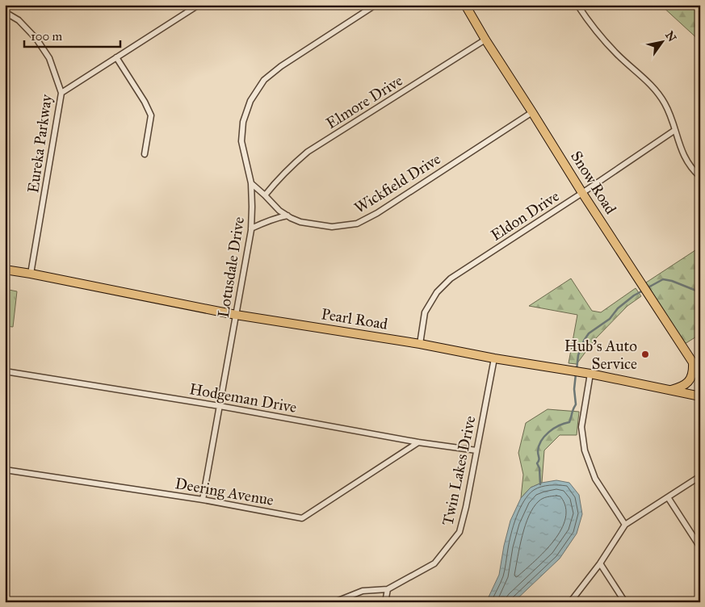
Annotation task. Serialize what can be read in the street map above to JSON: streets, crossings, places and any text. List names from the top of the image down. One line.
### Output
{"streets":{"main road":["Snow Road","Pearl Road"],"street":["Elmore Drive","Eureka Parkway","Wickfield Drive","Eldon Drive","Lotusdale Drive","Hodgeman Drive","Twin Lakes Drive","Deering Avenue"]},"crossings":[["Elmore Drive","Snow Road"],["Elmore Drive","Wickfield Drive"],["Eureka Parkway","Pearl Road"],["Snow Road","Wickfield Drive"],["Snow Road","Eldon Drive"],["Wickfield Drive","Lotusdale Drive"],["Eldon Drive","Pearl Road"],["Lotusdale Drive","Pearl Road"],["Lotusdale Drive","Hodgeman Drive"],["Lotusdale Drive","Deering Avenue"],["Pearl Road","Twin Lakes Drive"],["Hodgeman Drive","Twin Lakes Drive"],["Hodgeman Drive","Deering Avenue"]],"places":["Hub's Auto Service"],"scale_bar":"100 m","north":"top right"}
